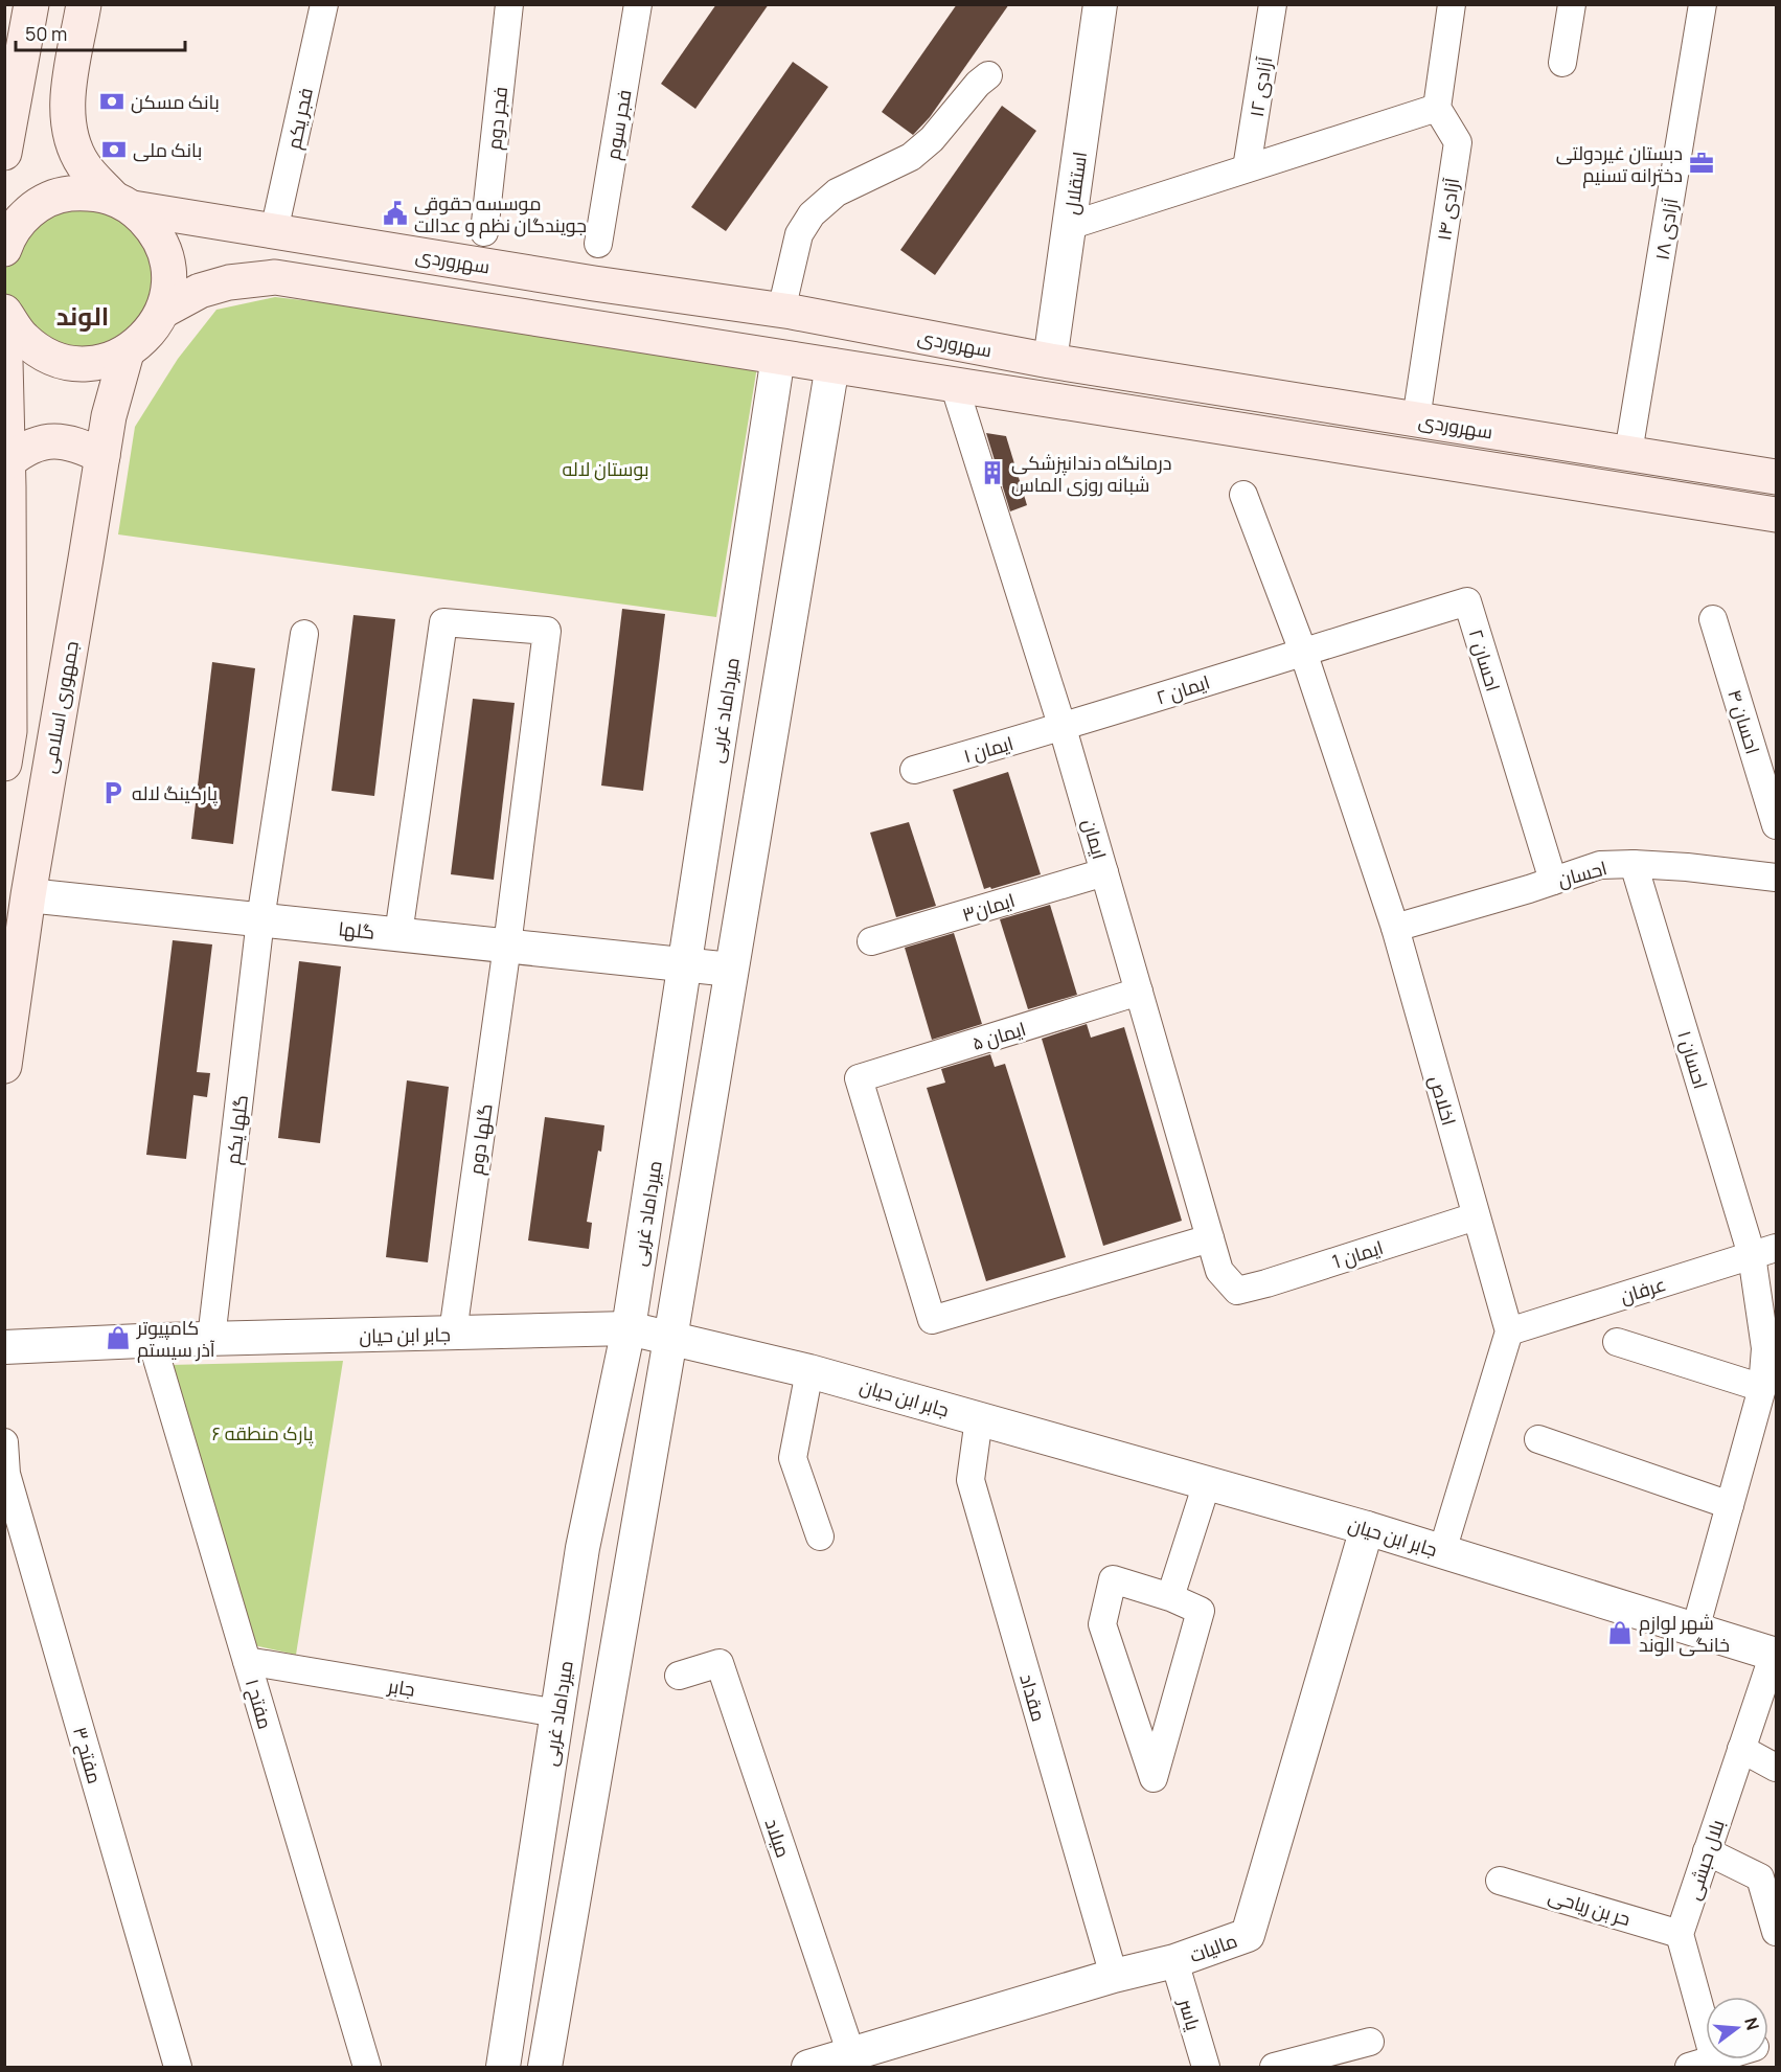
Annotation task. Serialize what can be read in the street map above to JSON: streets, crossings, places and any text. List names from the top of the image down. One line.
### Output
{"streets":{"main road":["سهروردی","جمهوری اسلامی"],"street":["آزادی ۱۲","فجر یکم","فجر دوم","فجر سوم","استقلال","آزادی ۱۴","آزادی ۱۸","احسان ۲","ایمان ۲","میرداماد غربی","احسان ۴","ایمان ۱","ایمان","احسان","ایمان۳","گلها","ایمان ۵","احسان ۱","اخلاص","گلها یکم","گلها دوم","ایمان 1","عرفان","جابر ابن حیان","جابر","مقداد","مفتح ۱","مفتح ۳","میلاد","بلال حبشی","حر بن ریاحی","مالیات","یاسر"]},"crossings":[["فجر یکم","سهروردی"],["استقلال","سهروردی"],["آزادی ۱۴","سهروردی"],["آزادی ۱۸","سهروردی"],["سهروردی","میرداماد غربی"],["سهروردی","ایمان"],["احسان ۲","ایمان ۲"],["احسان ۲","احسان"],["احسان ۲","اخلاص"],["ایمان ۲","ایمان ۱"],["ایمان ۲","ایمان"],["ایمان ۲","اخلاص"],["جمهوری اسلامی","گلها"],["میرداماد غربی","گلها"],["میرداماد غربی","جابر ابن حیان"],["میرداماد غربی","جابر"],["ایمان ۱","ایمان"],["ایمان","ایمان۳"],["ایمان","ایمان ۵"],["ایمان","ایمان 1"],["احسان","احسان ۱"],["احسان","اخلاص"],["گلها","گلها یکم"],["گلها","گلها دوم"],["احسان ۱","عرفان"],["احسان ۱","جابر ابن حیان"],["اخلاص","ایمان 1"],["اخلاص","عرفان"],["گلها یکم","جابر ابن حیان"],["گلها دوم","جابر ابن حیان"],["جابر ابن حیان","مقداد"],["جابر ابن حیان","مفتح ۱"],["جابر ابن حیان","بلال حبشی"],["جابر ابن حیان","مالیات"],["جابر","مفتح ۱"],["مقداد","مالیات"],["میلاد","مالیات"],["بلال حبشی","حر بن ریاحی"],["مالیات","یاسر"]],"districts":["الوند"],"parks":["بوستان لاله","پارک منطقه ۶"],"places":{"bank":["بانک مسکن","بانک ملی"],"office":["دبستان غیردولتی دخترانه تسنیم"],"public building":["موسسه حقوقی جویندگان نظم و عدالت"],"building":["درمانگاه دندان‍‍پزشکی شبانه روزی الماس"],"parking":["پارکینگ لاله"],"shop":["کامپیوتر آذر سیستم","شهر لوازم خانگی الوند"]},"scale_bar":"50 m","north":"right"}
